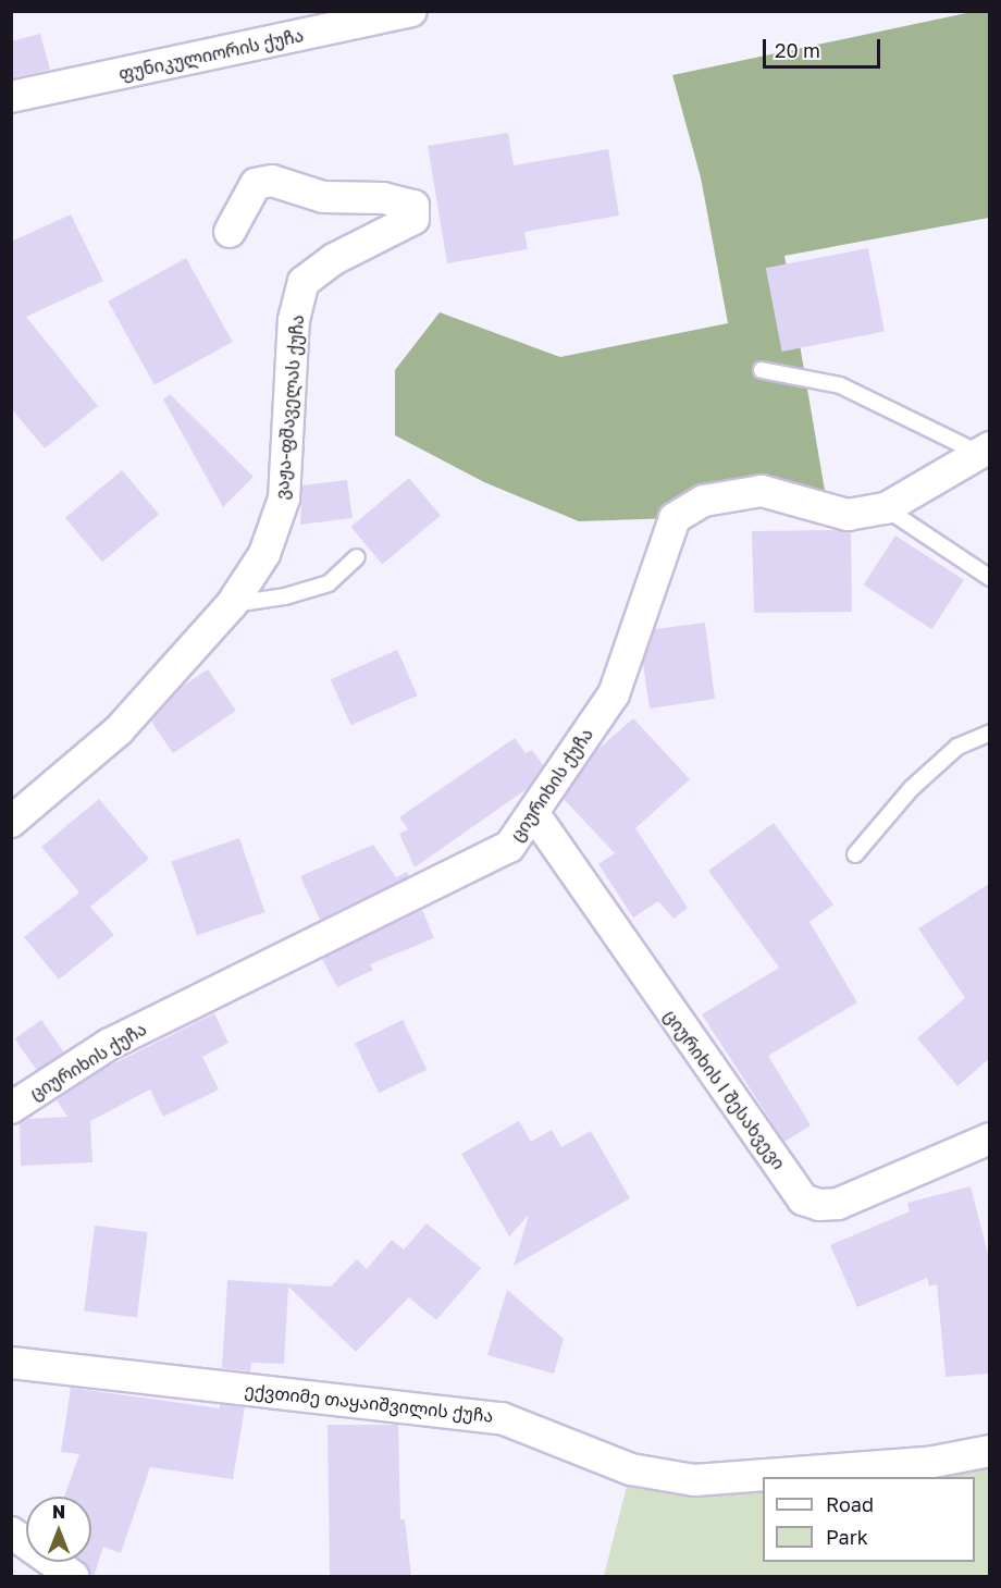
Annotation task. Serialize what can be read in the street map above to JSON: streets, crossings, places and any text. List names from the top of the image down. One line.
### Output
{"streets":{"street":["ფუნიკულიორის ქუჩა","ვაჟა-ფშაველას ქუჩა","ციურიხის ქუჩა","ციურიხის I შესახვევი","ექვთიმე თაყაიშვილის ქუჩა"]},"crossings":[["ციურიხის ქუჩა","ციურიხის I შესახვევი"]],"legend":["Road","Park"],"scale_bar":"20 m","north":"top"}
